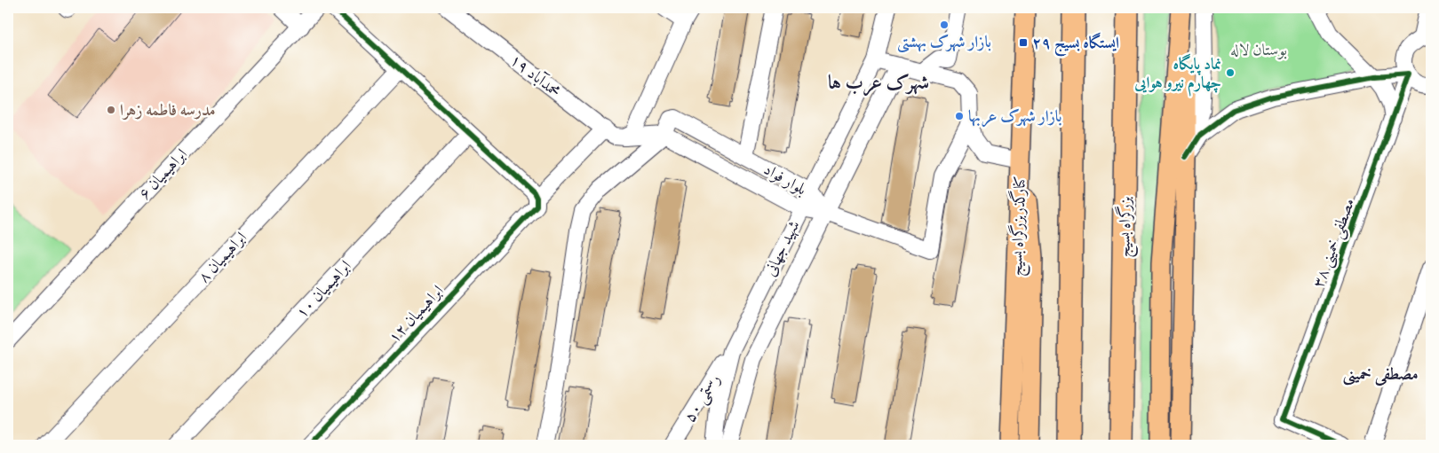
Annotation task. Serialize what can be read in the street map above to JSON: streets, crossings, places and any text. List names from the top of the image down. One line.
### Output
{"streets":{"highway":["بزرگراه بسیج"],"main road":["کنارگذربزرگراه بسیج"],"street":["محمدآباد ۱۹","ابراهیمیان ۶","بلوار فواد","مصطفی خمینی ۳۸","شهید جهانی","ابراهیمیان ۸","ابراهیمیان ۱۰","ابراهیمیان ۱۲","رستمی ۵۰"]},"crossings":[["محمدآباد ۱۹","ابراهیمیان ۱۲"],["بلوار فواد","شهید جهانی"],["شهید جهانی","رستمی ۵۰"]],"districts":["شهرک عرب ها","مصطفی خمینی"],"parks":["بوستان لاله"],"places":{"other":["بازار شهرک بهشتی","نماد پایگاه چهارم نیرو هوایی","مدرسه فاطمه زهرا","بازار شهرک عربها"],"transit":["ایستگاه بسیج ۲۹"]}}
